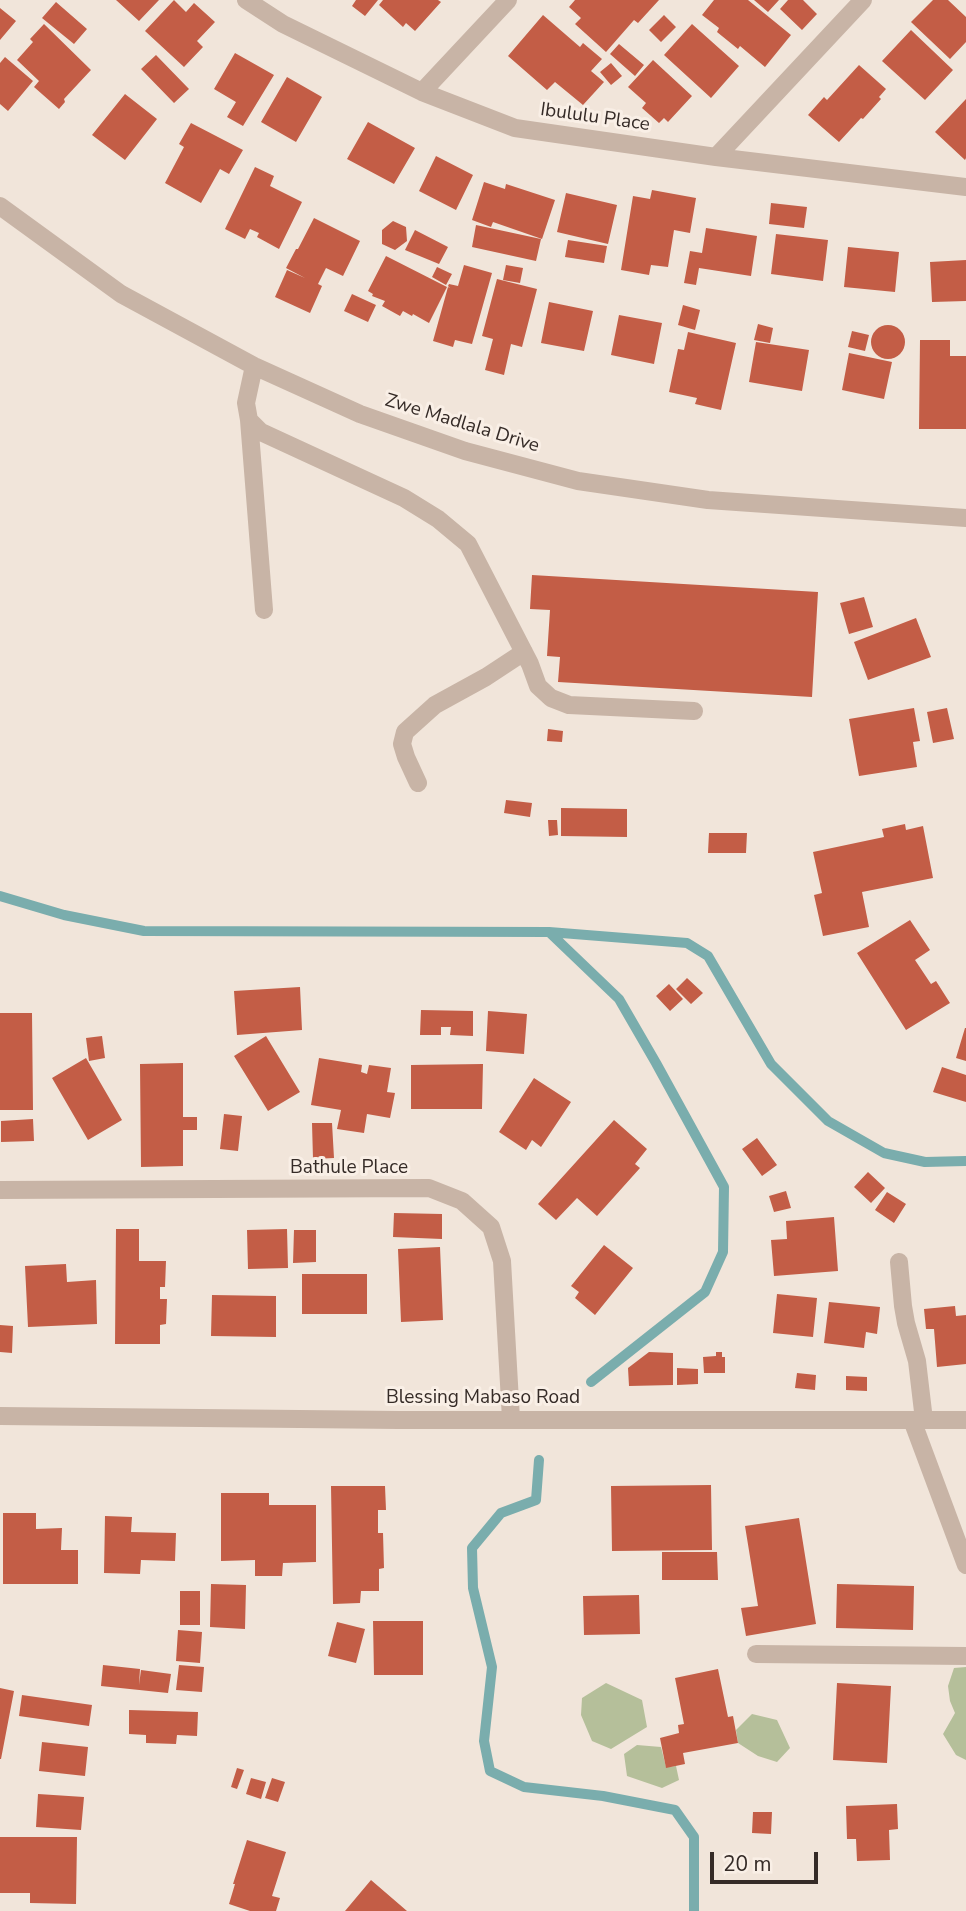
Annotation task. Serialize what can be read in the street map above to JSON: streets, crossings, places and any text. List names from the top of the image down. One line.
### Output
{"streets":{"street":["Ibululu Place","Zwe Madlala Drive","Bathule Place","Blessing Mabaso Road"]},"crossings":[["Bathule Place","Blessing Mabaso Road"]],"scale_bar":"20 m"}
